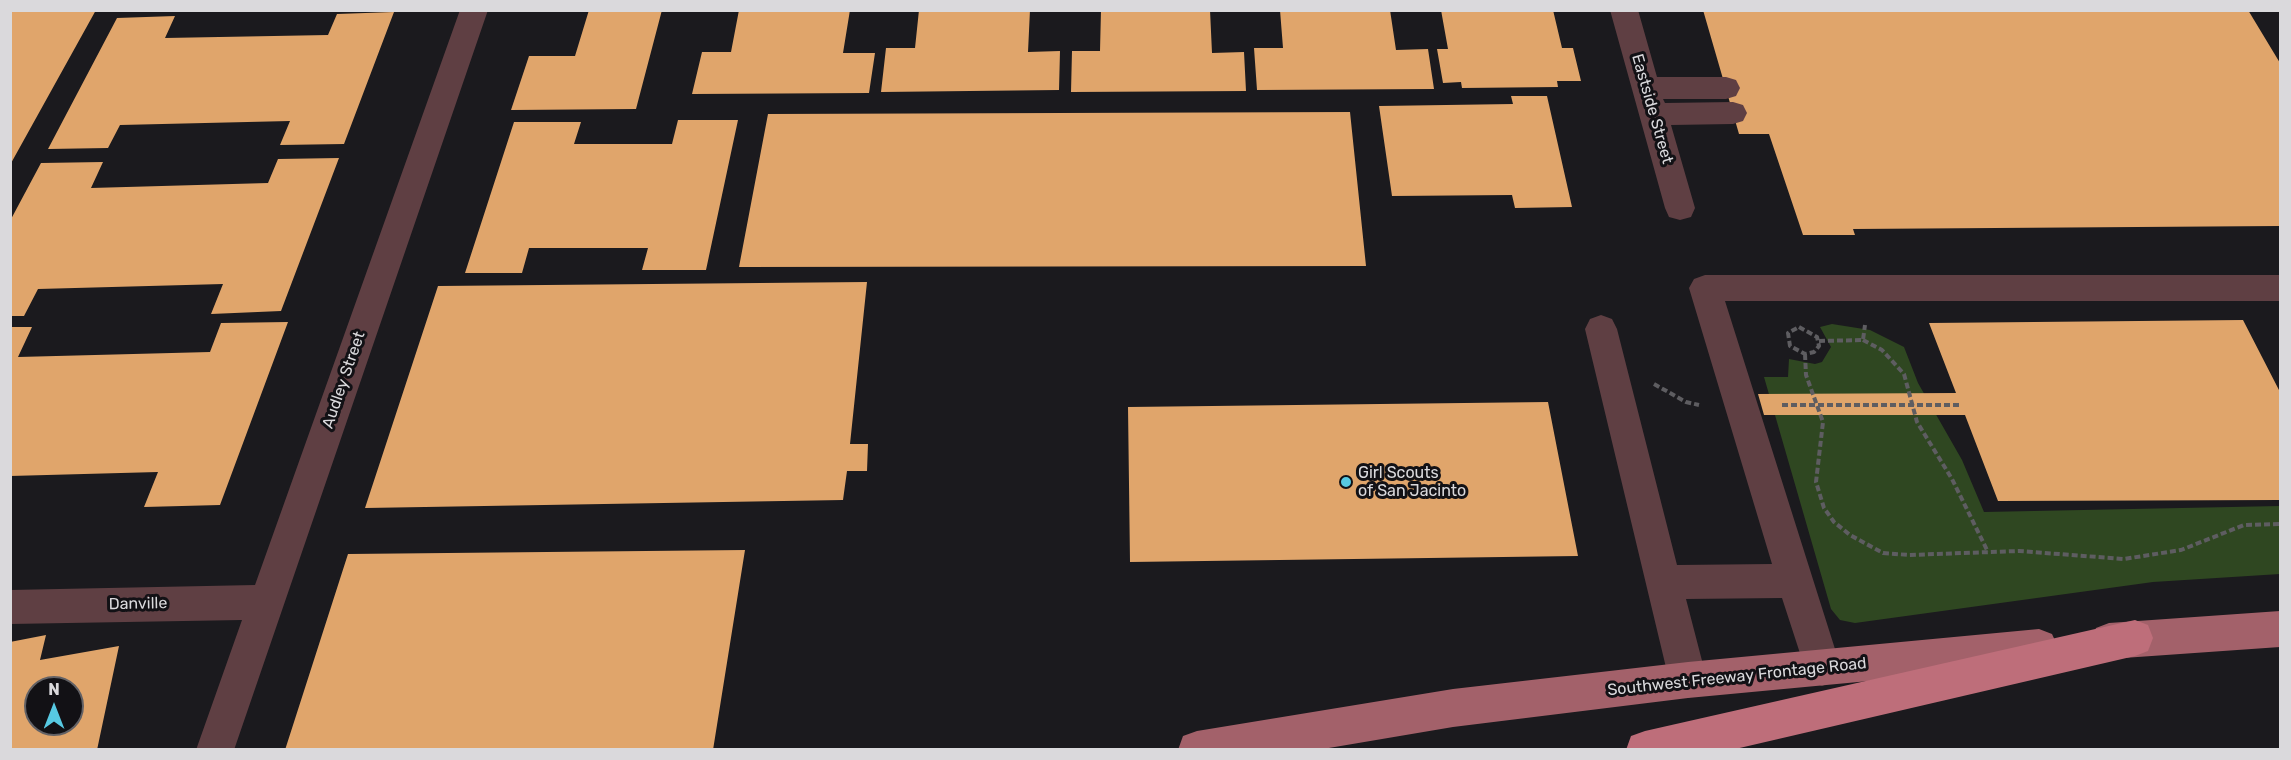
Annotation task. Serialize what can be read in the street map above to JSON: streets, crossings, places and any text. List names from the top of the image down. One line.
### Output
{"streets":{"main road":["Southwest Freeway Frontage Road"],"street":["Eastside Street","Audley Street","Danville"]},"crossings":[["Audley Street","Danville"]],"places":["Girl Scouts of San Jacinto"],"north":"top"}
